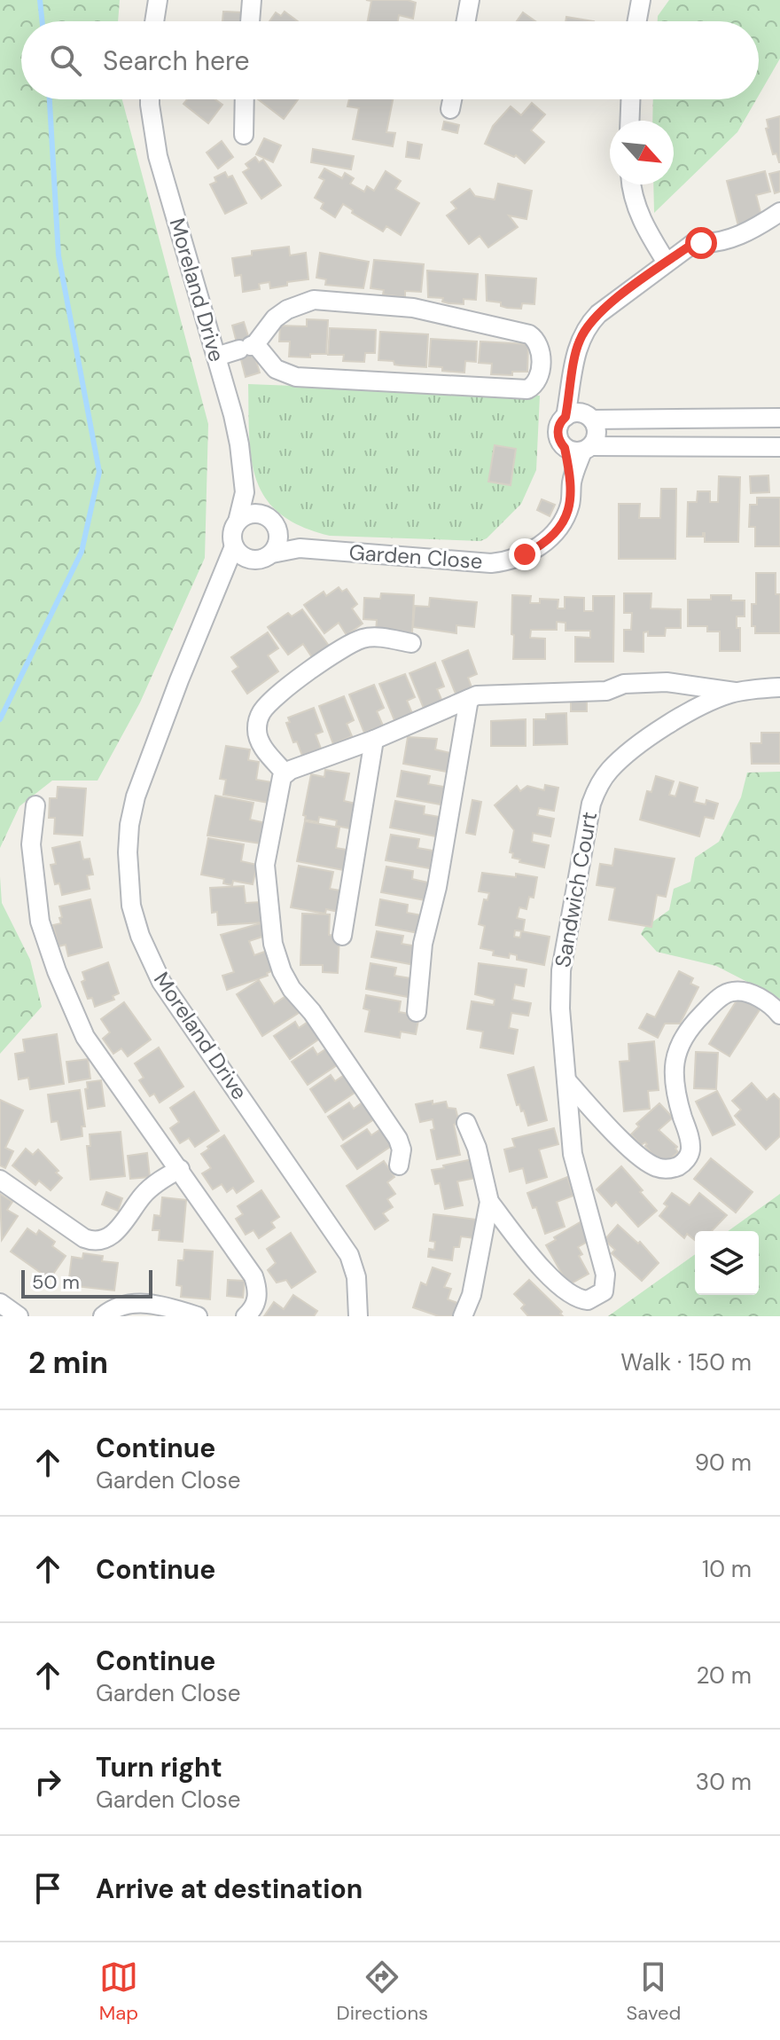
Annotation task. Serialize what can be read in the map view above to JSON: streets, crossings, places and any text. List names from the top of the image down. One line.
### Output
{"streets":{"street":["Moreland Drive","Garden Close","Sandwich Court"]},"crossings":[["Moreland Drive","Garden Close"]],"scale_bar":"50 m","north":"bottom right","page":{"search":"Search here","scale":"50 m","heading":["2 min","Walk · 150 m"],"list":[["Continue","Garden Close","90 m"],["Continue","10 m"],["Continue","Garden Close","20 m"],["Turn right","Garden Close","30 m"],"Arrive at destination"],"nav":["Map","Directions","Saved"]}}
